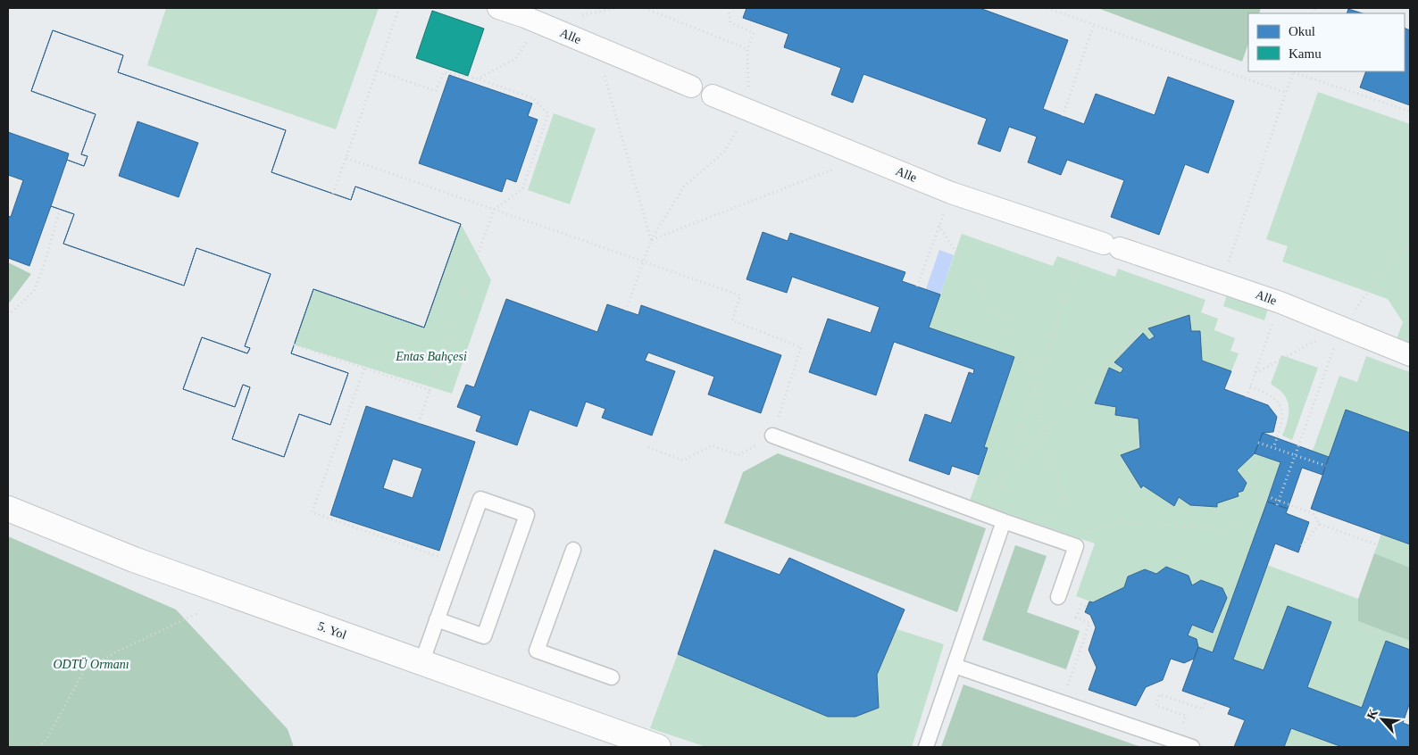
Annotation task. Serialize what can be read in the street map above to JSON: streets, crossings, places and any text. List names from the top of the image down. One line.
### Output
{"streets":{"street":["Alle","5. Yol"]},"parks":["Entas Bahçesi","ODTÜ Ormanı"],"legend":["Okul","Kamu"],"north":"top left"}
